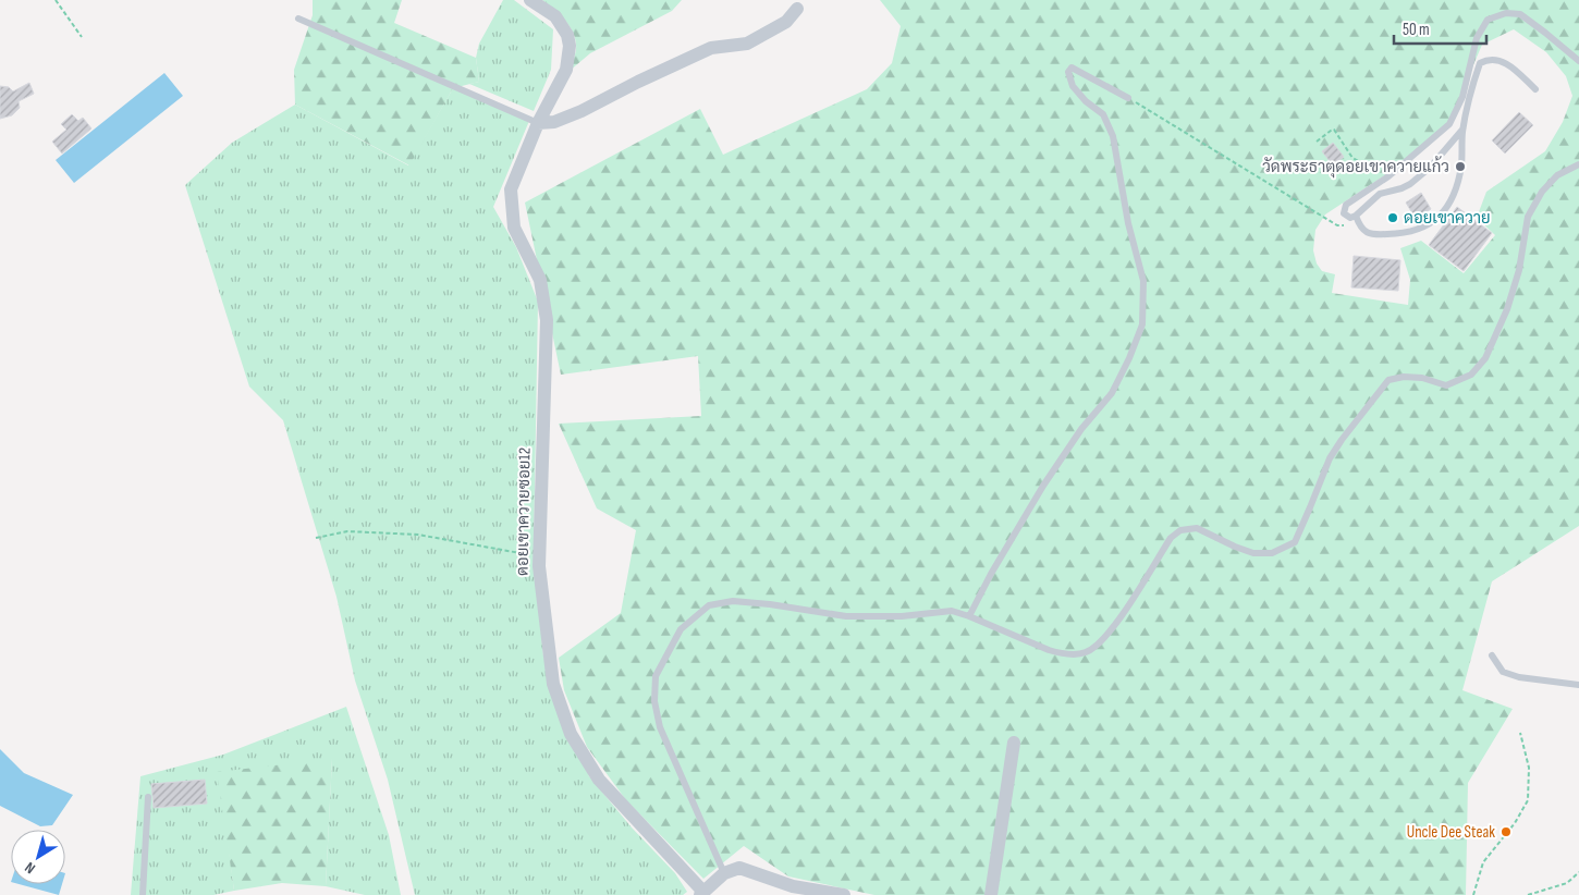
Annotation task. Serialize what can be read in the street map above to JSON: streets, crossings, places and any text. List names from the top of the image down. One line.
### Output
{"streets":{"street":["ดอยเขาควายซอย12"]},"places":["วัดพระธาตุดอยเขาควายแก้ว","ดอยเขาควาย","Uncle Dee Steak"],"scale_bar":"50 m","north":"bottom left"}
